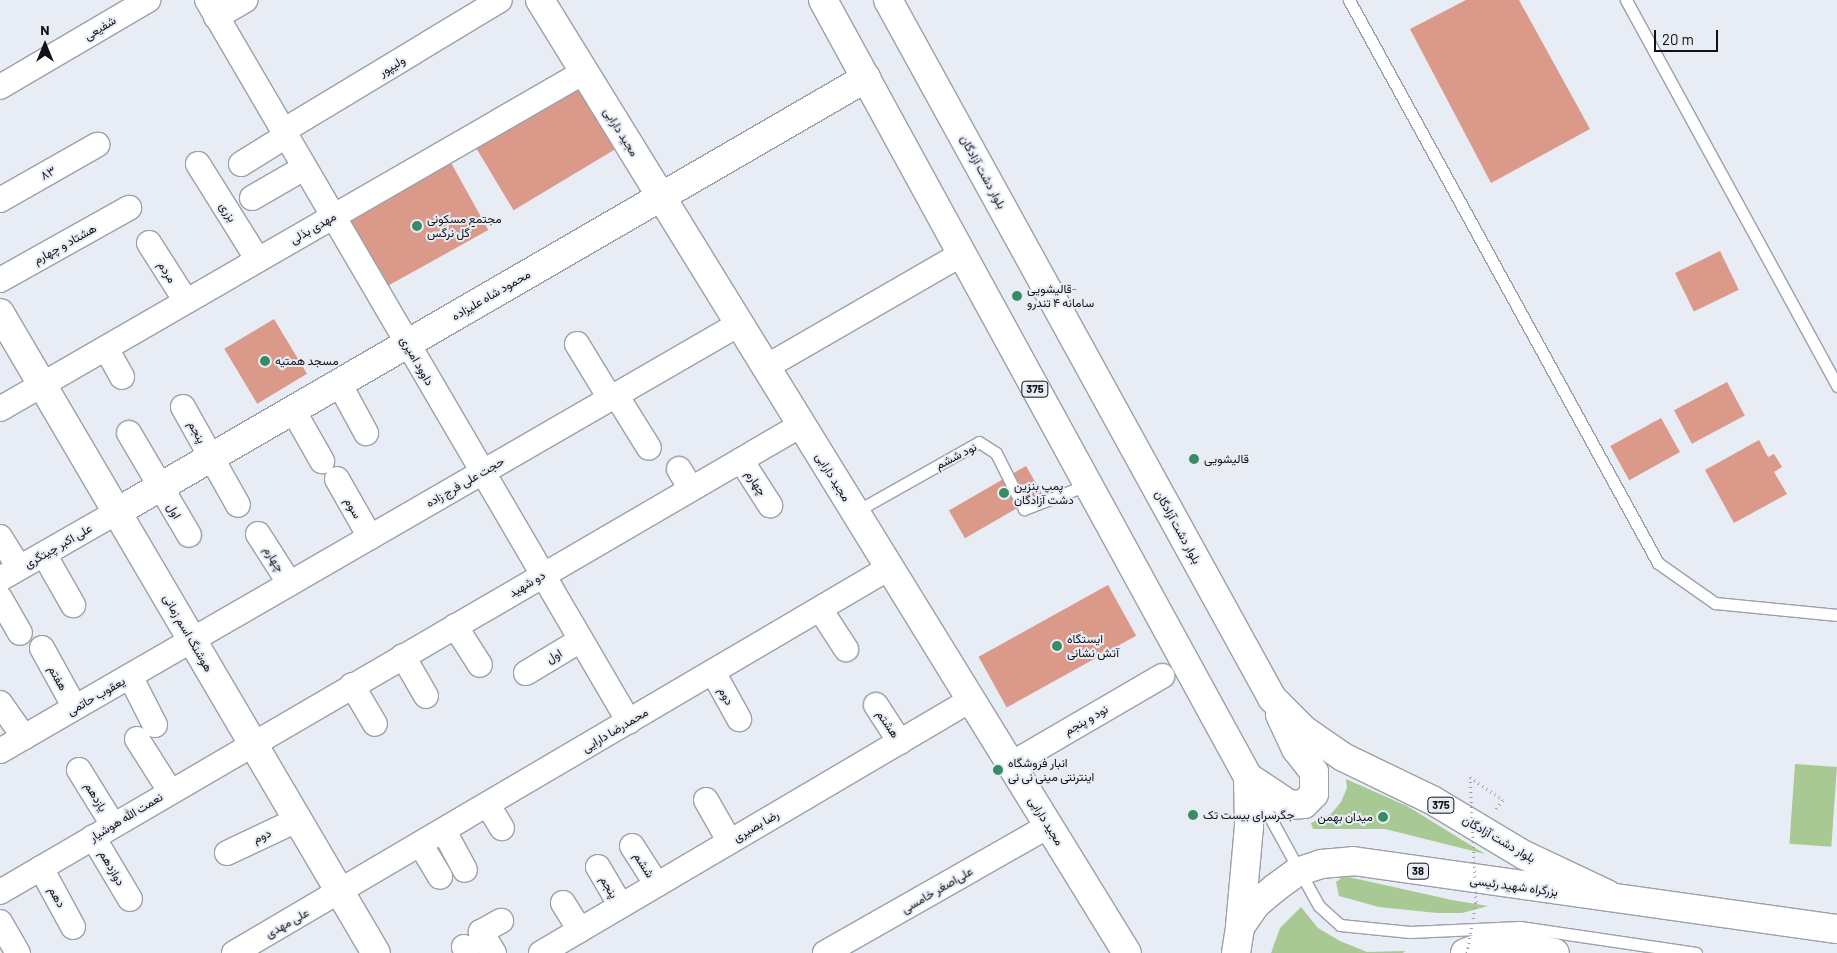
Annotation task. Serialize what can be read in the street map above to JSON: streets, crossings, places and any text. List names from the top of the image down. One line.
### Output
{"streets":{"main road":["مجید دارابی","بلوار دشت آزادگان","محمود شاه علیزاده","375","هوشنگ اسم زمانی","38","بزرگراه شهید رئیسی"],"street":["شفیعی","ولیپور","۸۳","بزری","مهدی بذلی","هشتاد و چهارم","مردم","داوود امیری","پنجم","حجت علی فرج زاده","چهارم","سوم","اول","علی اکبر چیتگری","دو شهید","هفتم","یعقوب حاتمی","دوم","نود و پنجم","هشتم","محمدرضا دارایی","یازدهم","نعمت الله هوشیار","رضا بصیری","ششم","دوازدهم","علی‌اصغر خامسی","دهم","علی مهدی"],"lane":["نود ششم"]},"crossings":[["ولیپور","داوود امیری"],["مجید دارابی","مهدی بذلی"],["مجید دارابی","محمود شاه علیزاده"],["مجید دارابی","نود ششم"],["مجید دارابی","حجت علی فرج زاده"],["مجید دارابی","دو شهید"],["مجید دارابی","نود و پنجم"],["مجید دارابی","محمدرضا دارایی"],["مجید دارابی","رضا بصیری"],["مجید دارابی","علی‌اصغر خامسی"],["بلوار دشت آزادگان","بزرگراه شهید رئیسی"],["بزری","مهدی بذلی"],["مهدی بذلی","مردم"],["مهدی بذلی","داوود امیری"],["مهدی بذلی","هوشنگ اسم زمانی"],["محمود شاه علیزاده","داوود امیری"],["محمود شاه علیزاده","375"],["محمود شاه علیزاده","پنجم"],["محمود شاه علیزاده","اول"],["محمود شاه علیزاده","علی اکبر چیتگری"],["محمود شاه علیزاده","هوشنگ اسم زمانی"],["داوود امیری","حجت علی فرج زاده"],["داوود امیری","اول"],["داوود امیری","دو شهید"],["داوود امیری","محمدرضا دارایی"],["375","نود ششم"],["375","بزرگراه شهید رئیسی"],["پنجم","رضا بصیری"],["حجت علی فرج زاده","چهارم"],["حجت علی فرج زاده","سوم"],["حجت علی فرج زاده","هوشنگ اسم زمانی"],["حجت علی فرج زاده","یعقوب حاتمی"],["چهارم","دو شهید"],["علی اکبر چیتگری","هوشنگ اسم زمانی"],["دو شهید","هوشنگ اسم زمانی"],["دو شهید","نعمت الله هوشیار"],["هوشنگ اسم زمانی","یعقوب حاتمی"],["هوشنگ اسم زمانی","دوم"],["هوشنگ اسم زمانی","محمدرضا دارایی"],["هوشنگ اسم زمانی","نعمت الله هوشیار"],["هوشنگ اسم زمانی","علی مهدی"],["هفتم","یعقوب حاتمی"],["دوم","محمدرضا دارایی"],["هشتم","رضا بصیری"],["محمدرضا دارایی","علی مهدی"],["یازدهم","نعمت الله هوشیار"],["یازدهم","دوازدهم"],["نعمت الله هوشیار","دوازدهم"],["نعمت الله هوشیار","دهم"],["رضا بصیری","ششم"]],"places":["مجتمع مسکونی گل نرگس","قالیشویی- سامانه ۴ تندرو","مسجد همتیه","قالیشویی","پمپ بنزین دشت آزادگان","ایستگاه آتش نشانی","انبار فروشگاه اینترنتی مینی نی نی","جگرسرای بیست تک","میدان بهمن"],"scale_bar":"20 m","north":"top"}
